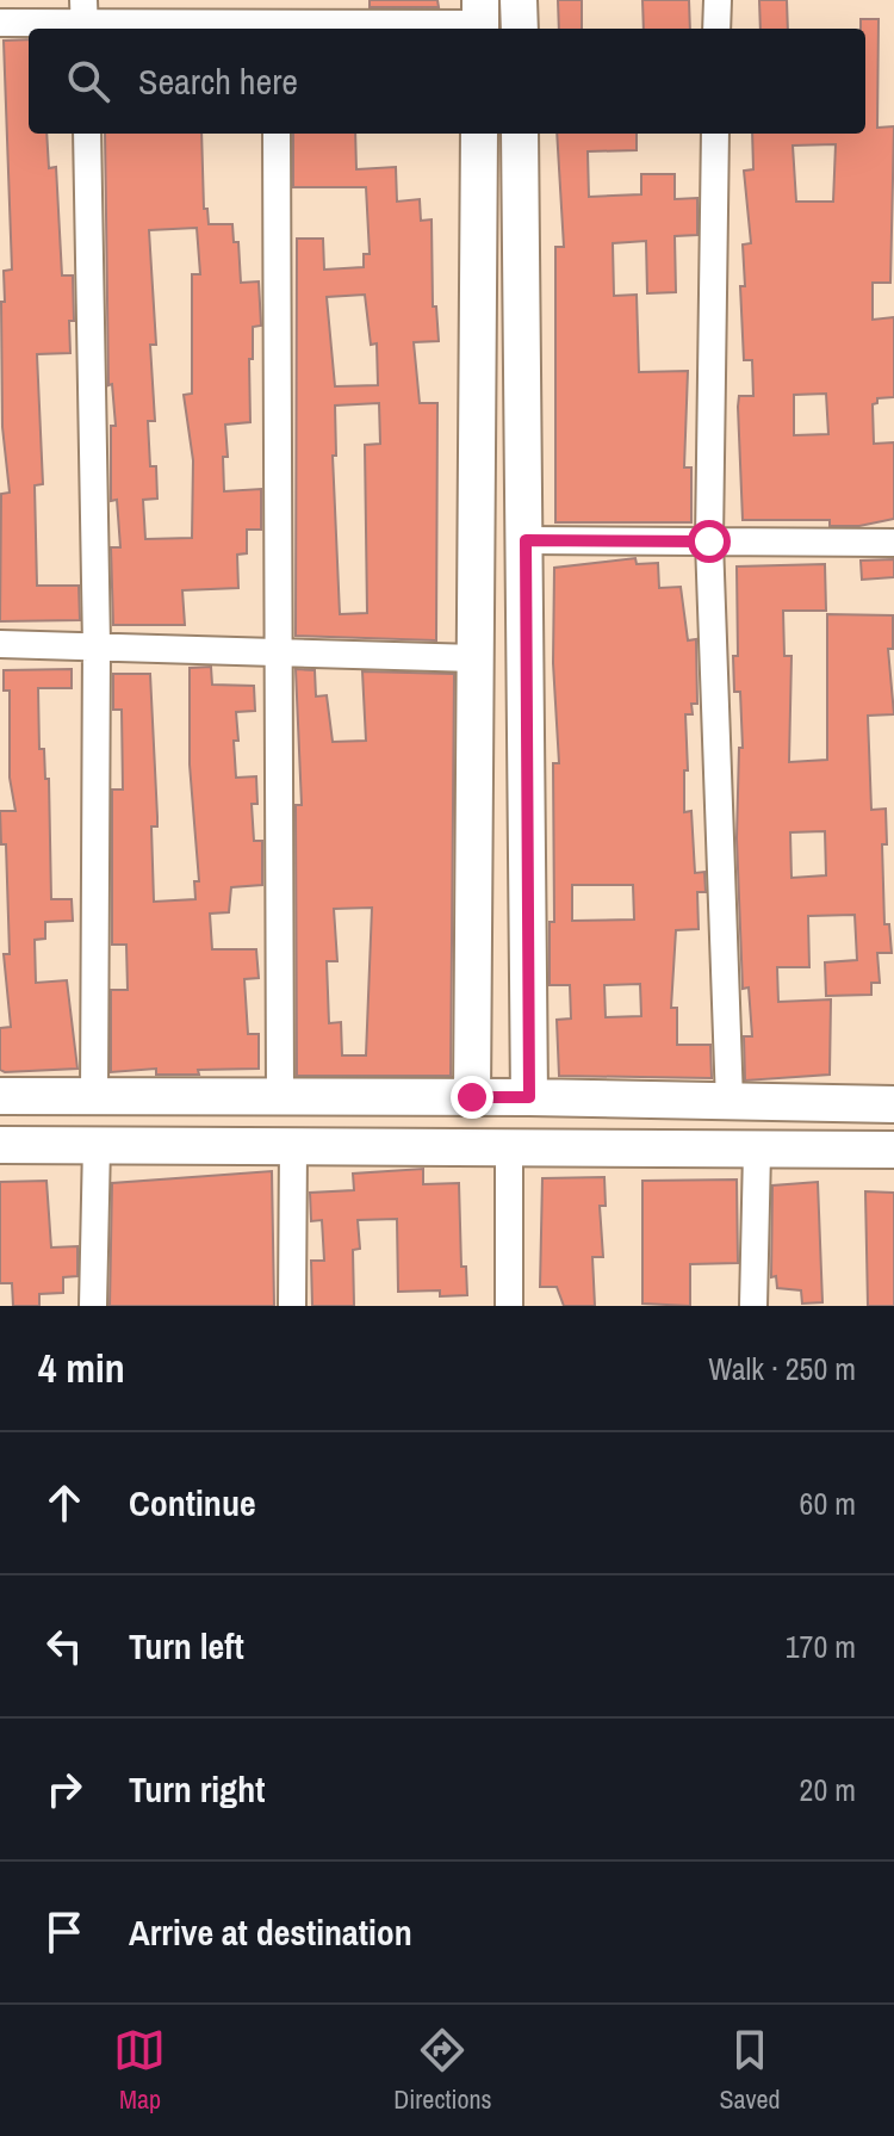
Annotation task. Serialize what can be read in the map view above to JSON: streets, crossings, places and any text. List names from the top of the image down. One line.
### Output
{"page":{"search":"Search here","heading":["4 min","Walk · 250 m"],"list":[["Continue","60 m"],["Turn left","170 m"],["Turn right","20 m"],"Arrive at destination"],"nav":["Map","Directions","Saved"]}}
